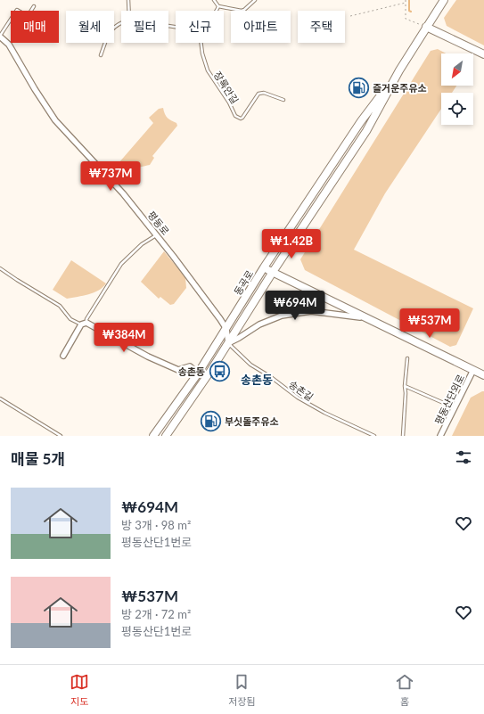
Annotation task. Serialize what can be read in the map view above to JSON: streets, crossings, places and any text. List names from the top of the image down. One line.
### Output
{"streets":{"main road":["동곡로"],"street":["평동로","평동산단외로"],"lane":["장록안길","송촌길"]},"crossings":[["평동로","동곡로"],["평동로","송촌길"],["동곡로","송촌길"]],"districts":["송촌동"],"places":{"fuel station":["즐거운주유소","부싯돌주유소"],"bus stop":["송촌동"]},"north":"bottom left","page":{"chip":["매매","월세","필터","신규","아파트","주택"],"price":["₩737M","₩1.42B","₩694M","₩537M","₩384M"],"heading":"매물 5개","list":[{"name":"₩694M","note":"방 3개 · 98 m² · 평동산단1번로"},{"name":"₩537M","note":"방 2개 · 72 m² · 평동산단1번로"}],"tabs":["지도","저장됨","홈"]}}
